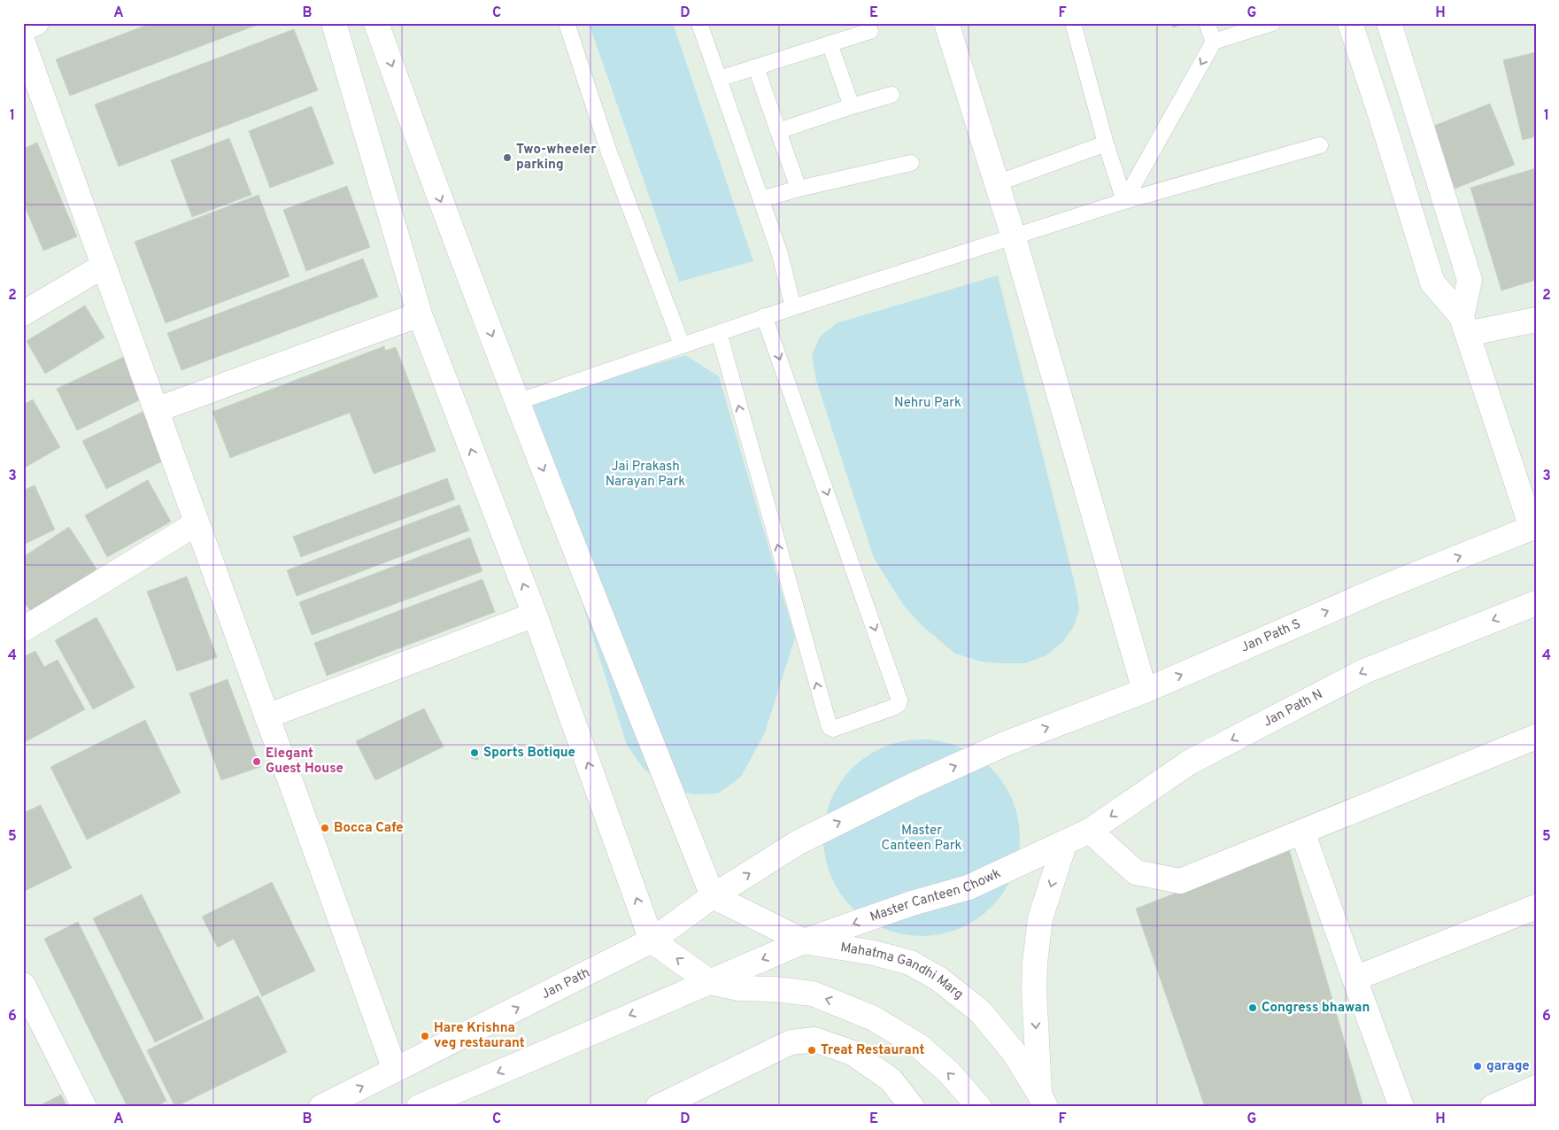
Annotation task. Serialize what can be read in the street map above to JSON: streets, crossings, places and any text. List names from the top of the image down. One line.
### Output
{"streets":{"street":["Jan Path S","Jan Path N","Master Canteen Chowk","Mahatma Gandhi Marg","Jan Path"]},"crossings":[["Jan Path S","Jan Path"],["Jan Path N","Master Canteen Chowk"],["Master Canteen Chowk","Mahatma Gandhi Marg"],["Mahatma Gandhi Marg","Jan Path"]],"one_way":["Master Canteen Chowk"],"parks":["Nehru Park","Jai Prakash Narayan Park","Master Canteen Park"],"places":["Two-wheeler parking","Sports Botique","Elegant Guest House","Bocca Cafe","Congress bhawan","Hare Krishna veg restaurant","Treat Restaurant","garage"],"grid":{"columns":["A","B","C","D","E","F","G","H"],"rows":["1","2","3","4","5","6"]}}
